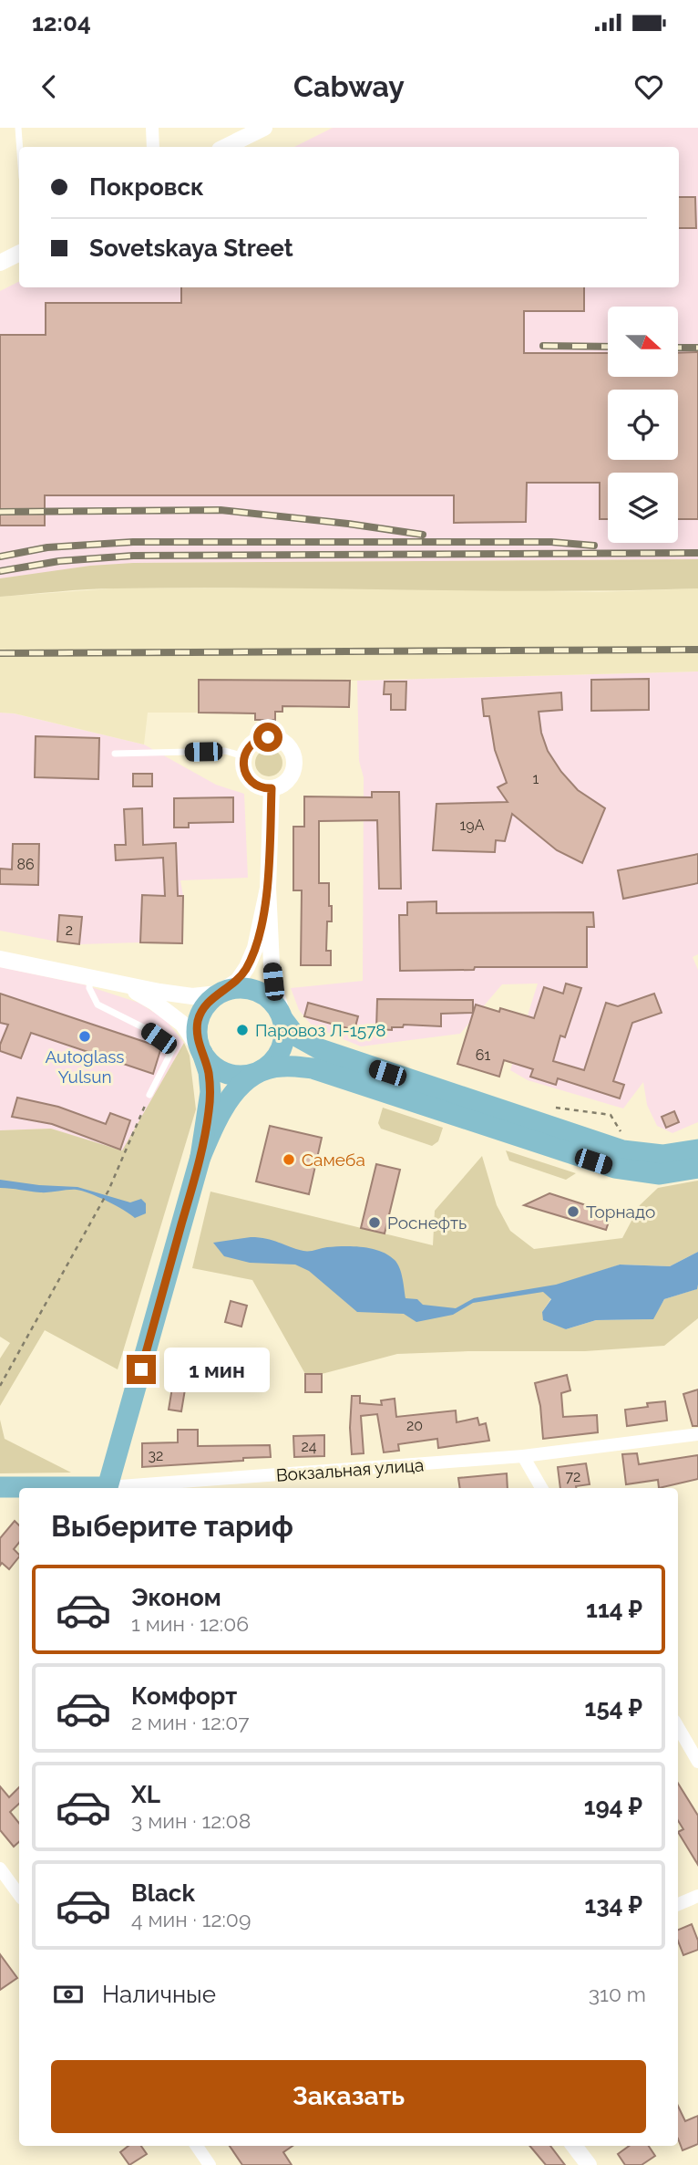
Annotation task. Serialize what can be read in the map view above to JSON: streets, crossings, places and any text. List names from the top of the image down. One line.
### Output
{"streets":{"main road":["Вокзальная улица"]},"places":["Паровоз Л-1578","Autoglass Yulsun","Самеба","Торнадо","Роснефть"],"house_numbers":["1","19А","86","2","61","20","24","32","72"],"north":"right","page":{"status":"12:04","header":"Cabway","banner":["Покровск","Sovetskaya Street"],"bubble":"1 мин","heading":"Выберите тариф","list":[{"name":"Эконом","note":"1 мин · 12:06","value":"114 ₽"},{"name":"Комфорт","note":"2 мин · 12:07","value":"154 ₽"},{"name":"XL","note":"3 мин · 12:08","value":"194 ₽"},{"name":"Black","note":"4 мин · 12:09","value":"134 ₽"}],"pay":["Наличные","310 m"],"buttons":"Заказать"}}
